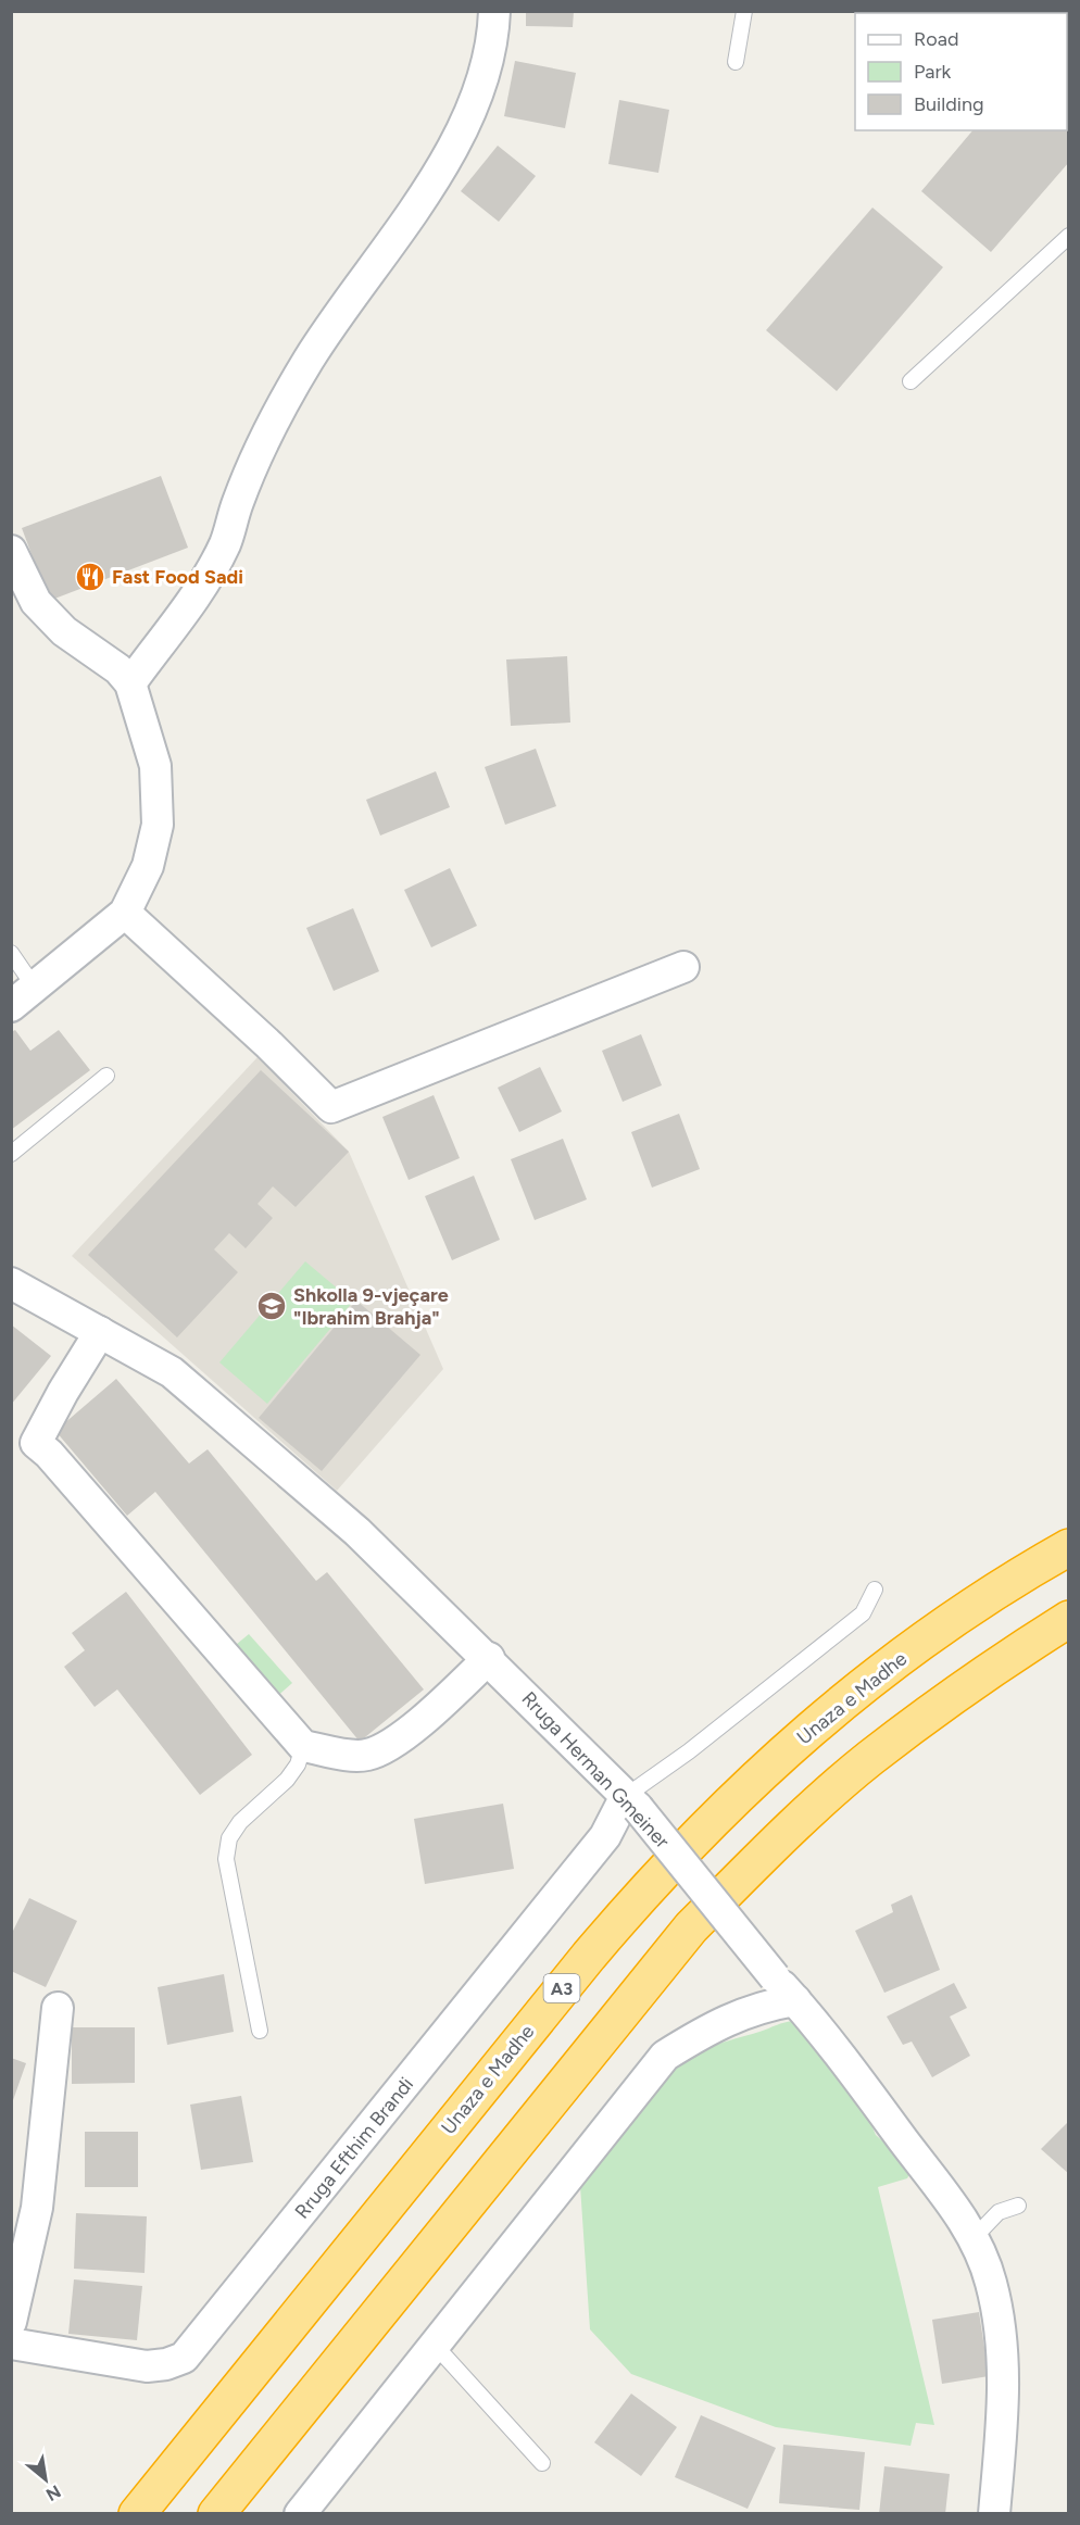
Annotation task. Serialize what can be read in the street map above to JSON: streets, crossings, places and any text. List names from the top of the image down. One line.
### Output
{"streets":{"highway":["Unaza e Madhe","A3"],"street":["Rruga Herman Gmeiner","Rruga Efthim Brandi"]},"crossings":[["Rruga Herman Gmeiner","Rruga Efthim Brandi"]],"places":{"restaurant":["Fast Food Sadi"],"school or university":["Shkolla 9-vjeçare \"Ibrahim Brahja\""]},"legend":["Road","Park","Building"],"north":"bottom right"}
